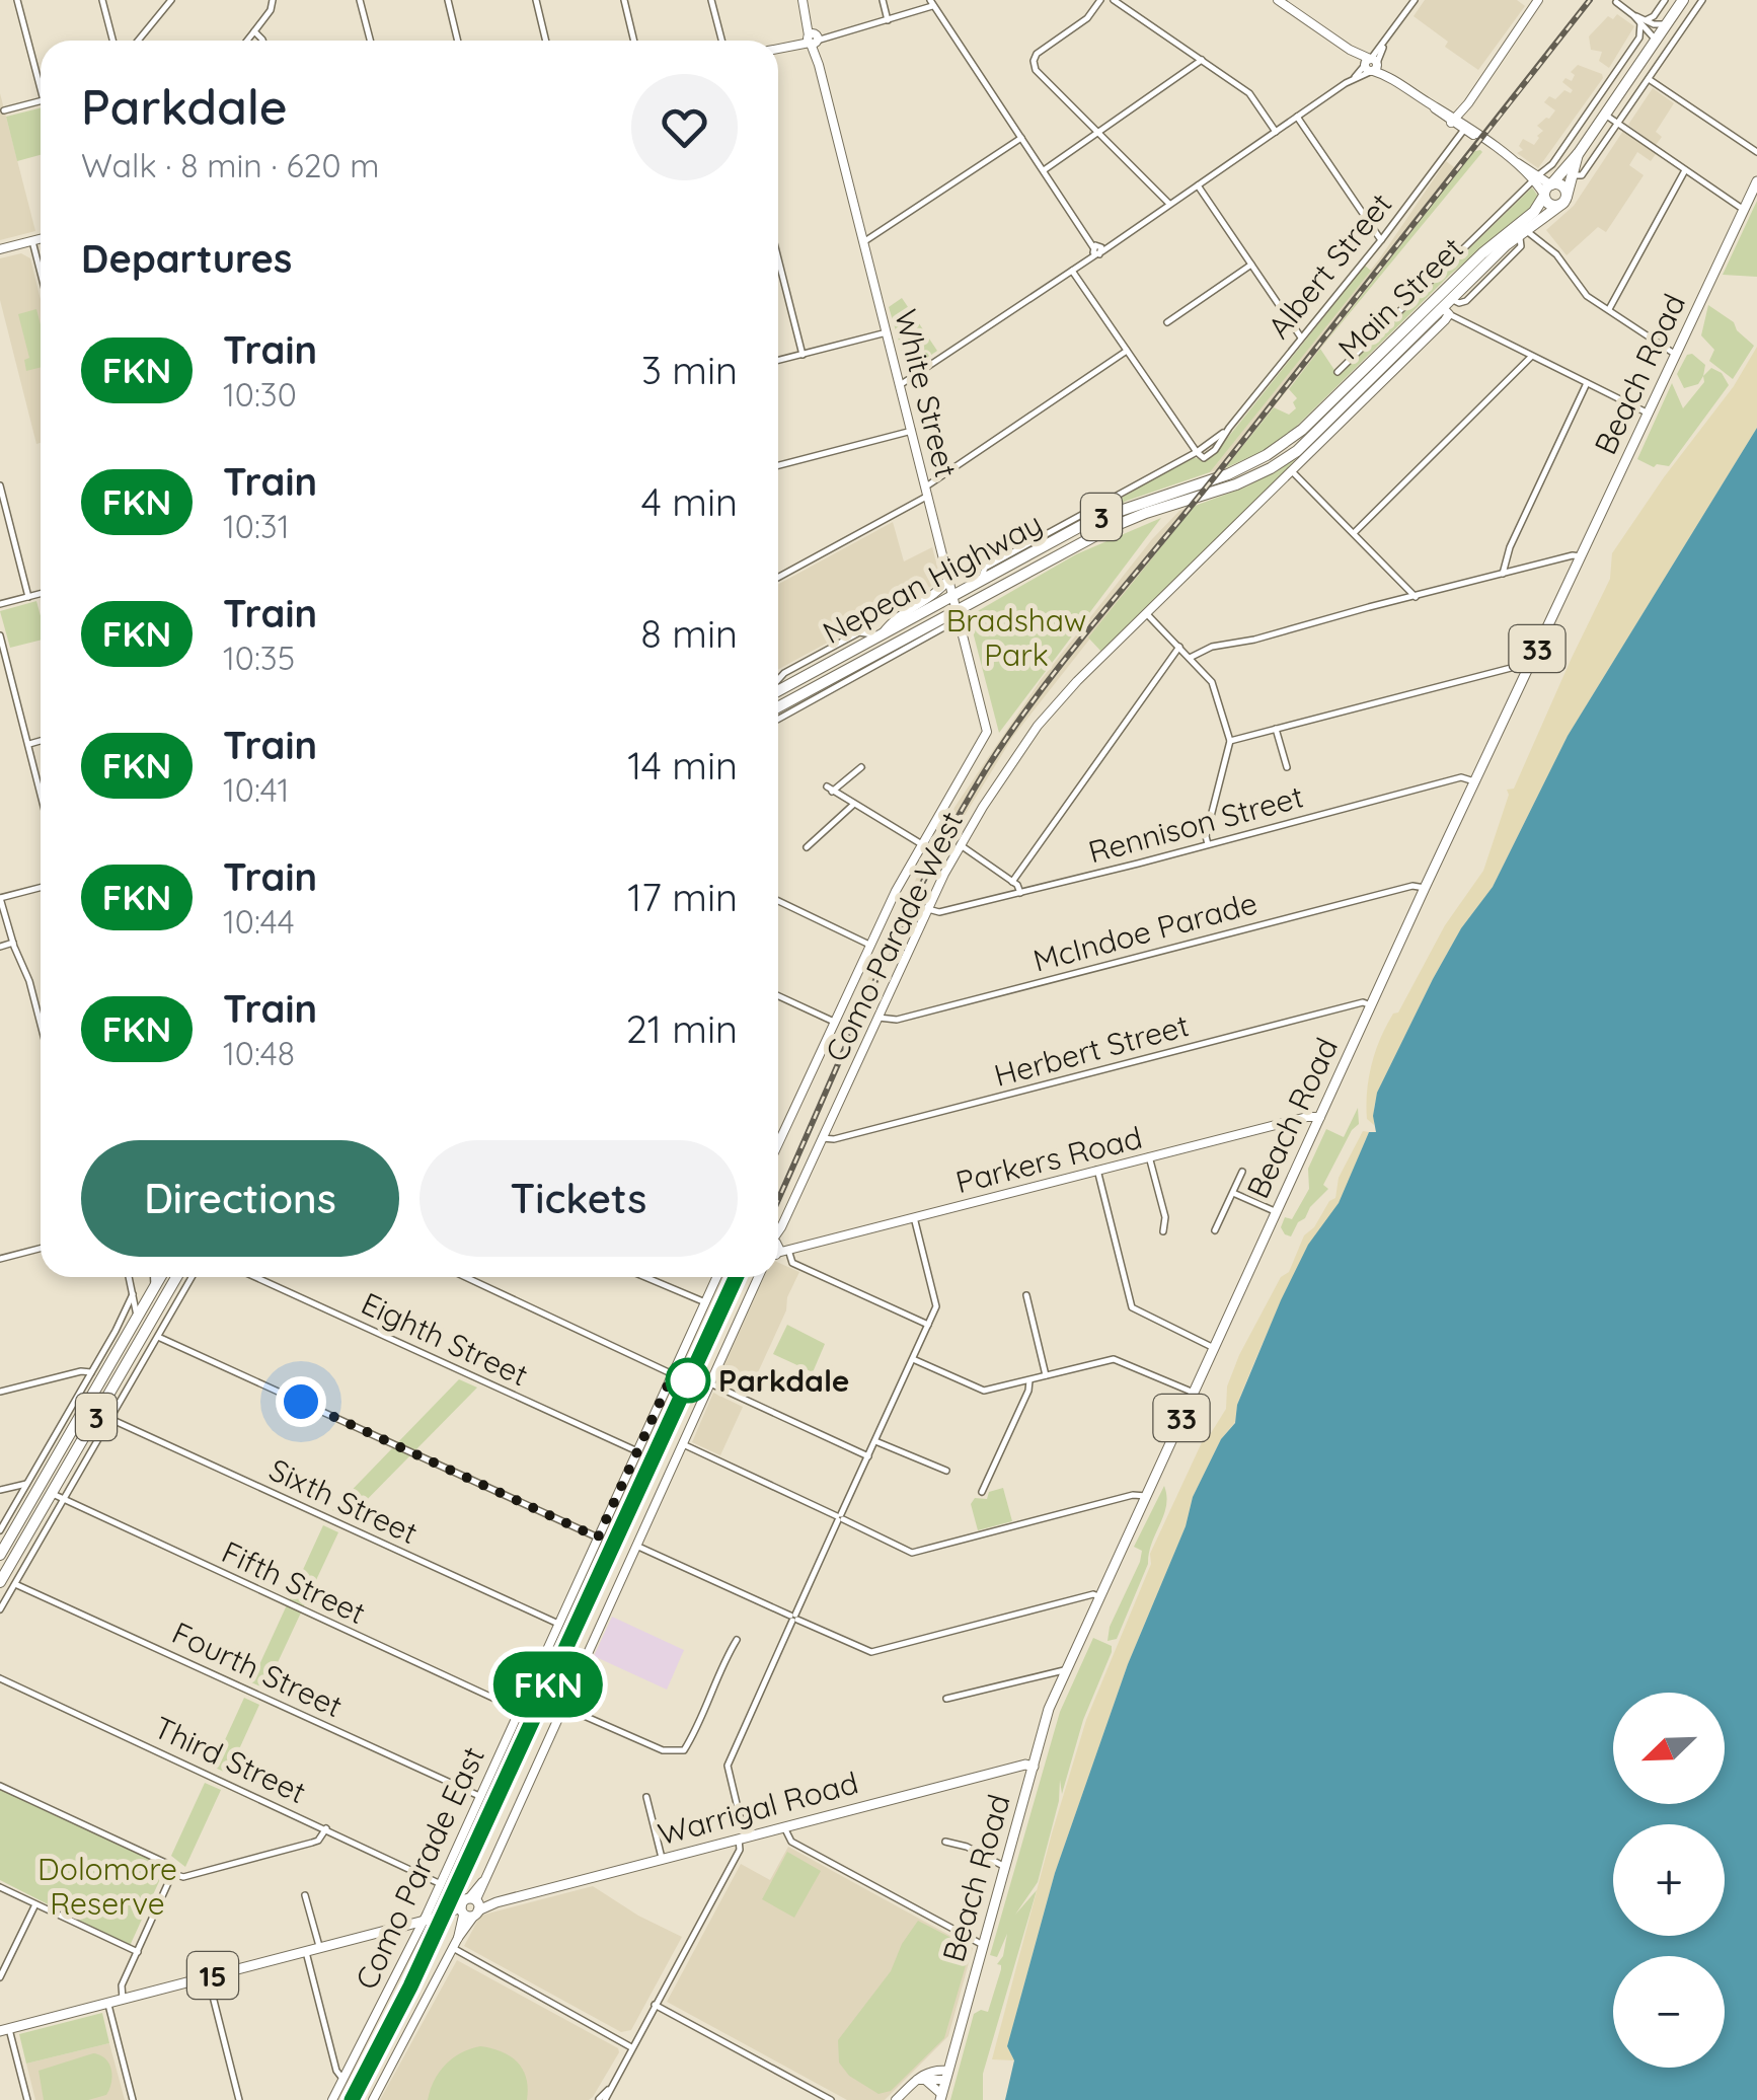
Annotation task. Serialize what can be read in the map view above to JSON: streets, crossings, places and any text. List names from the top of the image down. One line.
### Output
{"streets":{"highway":["Main Street","3","Nepean Highway"],"main road":["Beach Road","33","Warrigal Road","15"],"street":["Albert Street","White Street","Rennison Street","McIndoe Parade","Como Parade West","Herbert Street","Parkers Road","Eighth Street","Sixth Street","Fifth Street","Fourth Street","Third Street","Como Parade East"]},"crossings":[["Albert Street","Nepean Highway"],["Main Street","Nepean Highway"],["Main Street","Como Parade West"],["Beach Road","Rennison Street"],["Beach Road","McIndoe Parade"],["Beach Road","Herbert Street"],["Beach Road","Parkers Road"],["Beach Road","Warrigal Road"],["White Street","Nepean Highway"],["3","Fifth Street"],["Rennison Street","Como Parade West"],["McIndoe Parade","Como Parade West"],["Como Parade West","Herbert Street"],["Como Parade West","Warrigal Road"],["Eighth Street","Como Parade East"],["Sixth Street","Como Parade East"],["Fifth Street","Como Parade East"],["Fourth Street","Como Parade East"],["Third Street","Como Parade East"],["Warrigal Road","Como Parade East"]],"parks":["Bradshaw Park","Dolomore Reserve"],"places":["Parkdale"],"north":"bottom left","page":{"on_map":"FKN","heading":[["Parkdale","Walk · 8 min · 620 m"],"Departures"],"list":[{"mark":"FKN","name":"Train","note":"10:30","value":"3 min"},{"mark":"FKN","name":"Train","note":"10:31","value":"4 min"},{"mark":"FKN","name":"Train","note":"10:35","value":"8 min"},{"mark":"FKN","name":"Train","note":"10:41","value":"14 min"},{"mark":"FKN","name":"Train","note":"10:44","value":"17 min"},{"mark":"FKN","name":"Train","note":"10:48","value":"21 min"}],"buttons":["Directions","Tickets"],"map_buttons":["+","−"]}}
